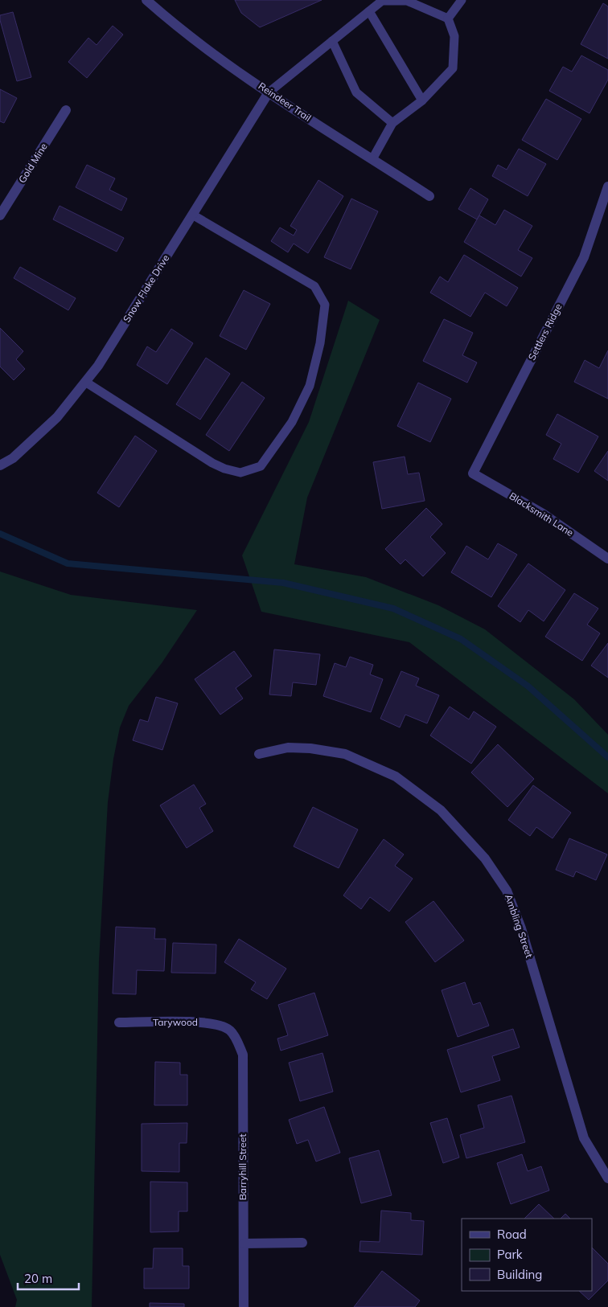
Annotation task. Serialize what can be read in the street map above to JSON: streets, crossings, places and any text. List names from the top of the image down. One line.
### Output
{"streets":{"street":["Reindeer Trail","Gold Mine","Snow Flake Drive","Settlers Ridge","Blacksmith Lane","Ambling Street","Tarywood","Barryhill Street"]},"crossings":[["Reindeer Trail","Snow Flake Drive"],["Settlers Ridge","Blacksmith Lane"],["Tarywood","Barryhill Street"]],"legend":["Road","Park","Building"],"scale_bar":"20 m"}
